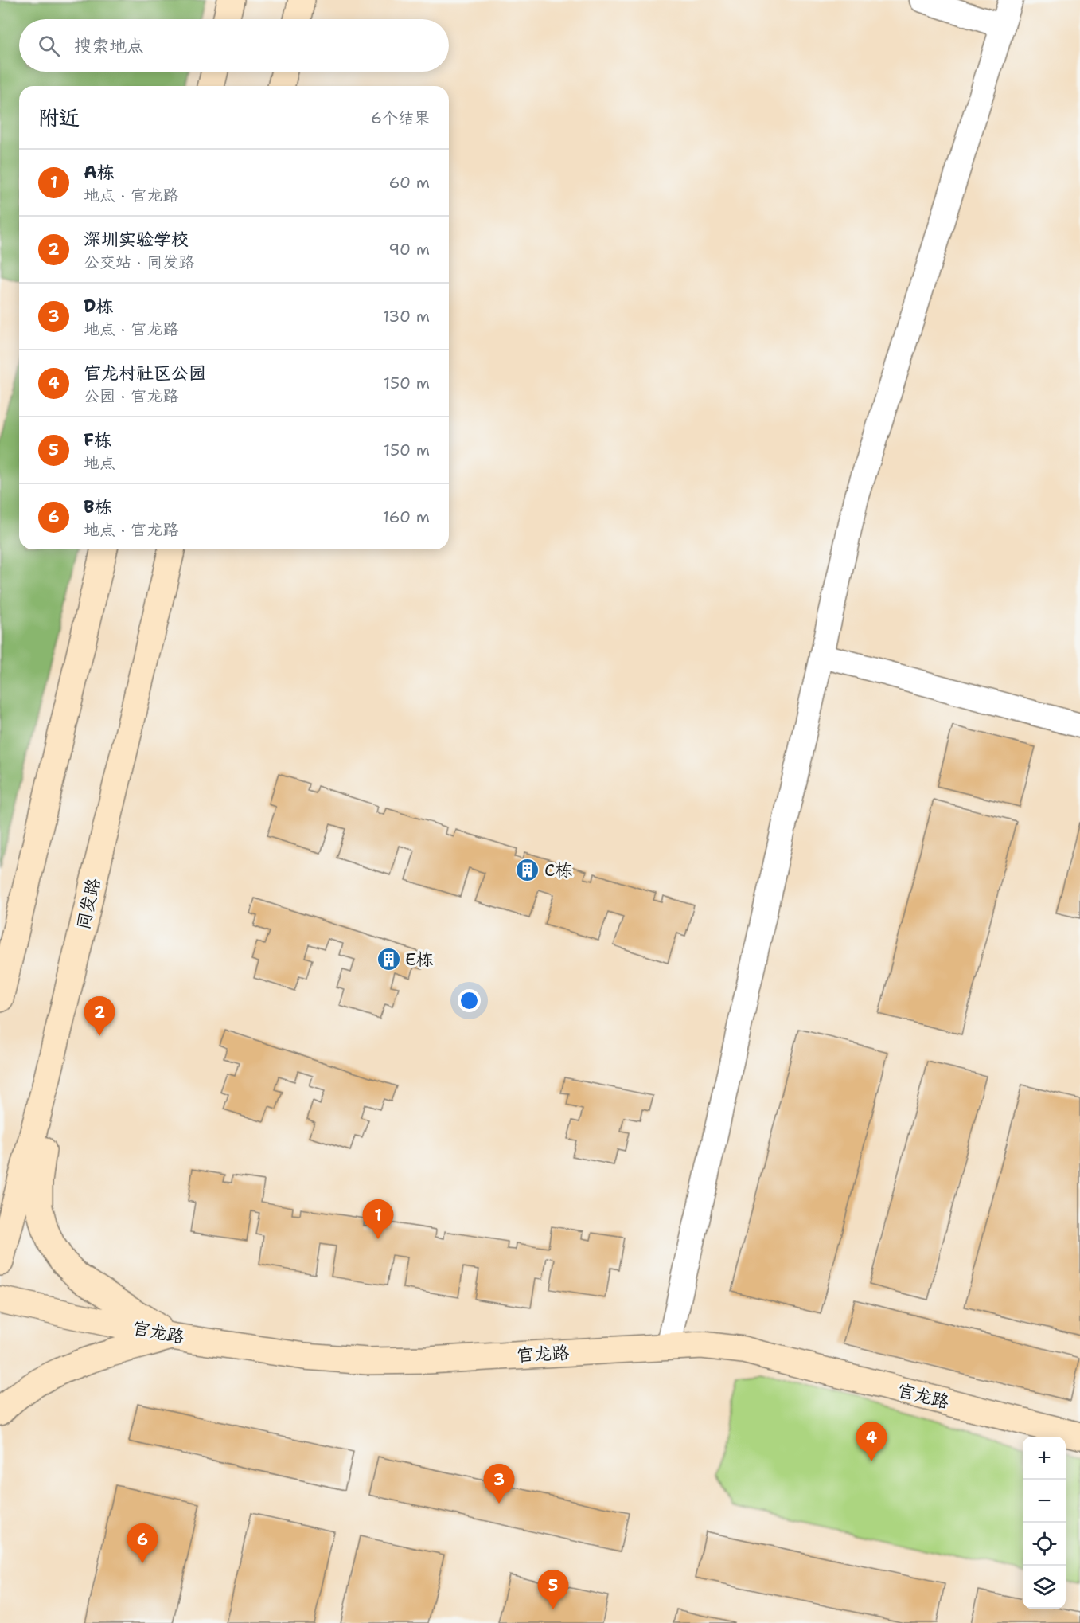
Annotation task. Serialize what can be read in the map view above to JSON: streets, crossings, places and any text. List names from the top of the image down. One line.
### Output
{"streets":{"main road":["同发路","官龙路"]},"places":{"building":["C栋","E栋"]},"page":{"search":"搜索地点","heading":["附近","6个结果"],"list":[{"mark":"1","name":"A栋","note":"地点 · 官龙路","value":"60 m"},{"mark":"2","name":"深圳实验学校","note":"公交站 · 同发路","value":"90 m"},{"mark":"3","name":"D栋","note":"地点 · 官龙路","value":"130 m"},{"mark":"4","name":"官龙村社区公园","note":"公园 · 官龙路","value":"150 m"},{"mark":"5","name":"F栋","note":"地点","value":"150 m"},{"mark":"6","name":"B栋","note":"地点 · 官龙路","value":"160 m"}],"pins":["2","1","4","3","6","5"],"map_buttons":["+","−"]}}
